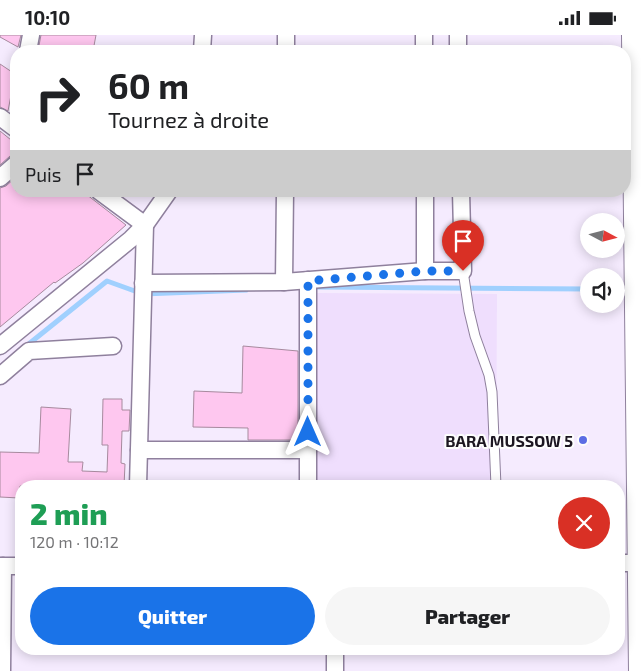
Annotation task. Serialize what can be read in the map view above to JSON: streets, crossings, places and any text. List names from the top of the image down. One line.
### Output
{"places":["BARA MUSSOW 5"],"north":"right","page":{"status":"10:10","turn":["60 m","Tournez à droite"],"then":"Puis","heading":["2 min","120 m · 10:12"],"buttons":["Quitter","Partager"]}}
